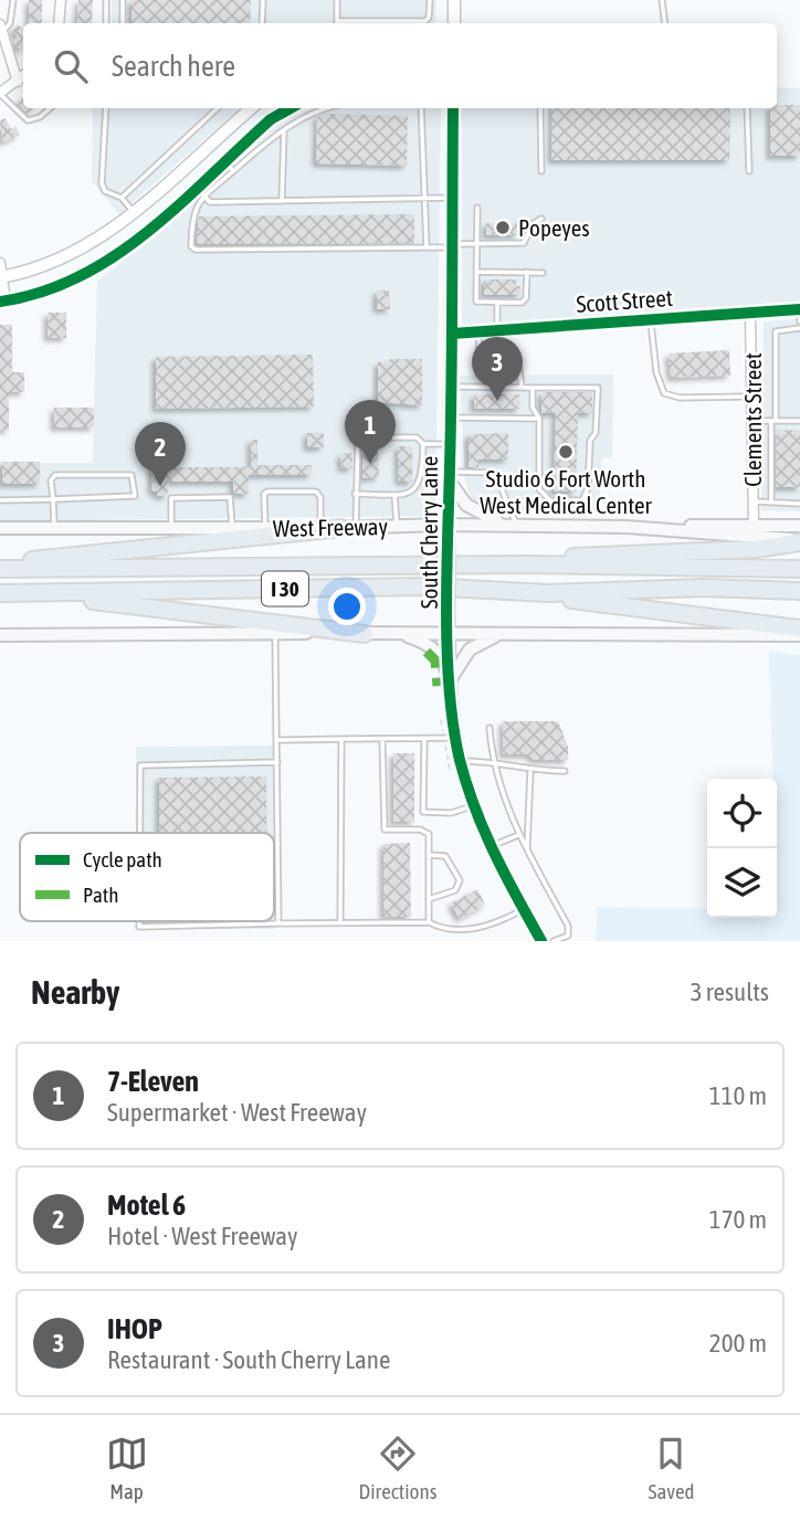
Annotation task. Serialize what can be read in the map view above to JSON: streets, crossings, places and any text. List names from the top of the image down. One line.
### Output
{"streets":{"highway":["West Freeway","I 30"],"street":["Scott Street","Clements Street","South Cherry Lane"]},"crossings":[["Scott Street","Clements Street"],["Scott Street","South Cherry Lane"],["West Freeway","South Cherry Lane"]],"places":["Popeyes","Studio 6 Fort Worth West Medical Center"],"legend":["Cycle path","Path"],"page":{"search":"Search here","pins":["3","1","2"],"heading":["Nearby","3 results"],"list":[{"mark":"1","name":"7-Eleven","note":"Supermarket · West Freeway","value":"110 m"},{"mark":"2","name":"Motel 6","note":"Hotel · West Freeway","value":"170 m"},{"mark":"3","name":"IHOP","note":"Restaurant · South Cherry Lane","value":"200 m"}],"nav":["Map","Directions","Saved"]}}
